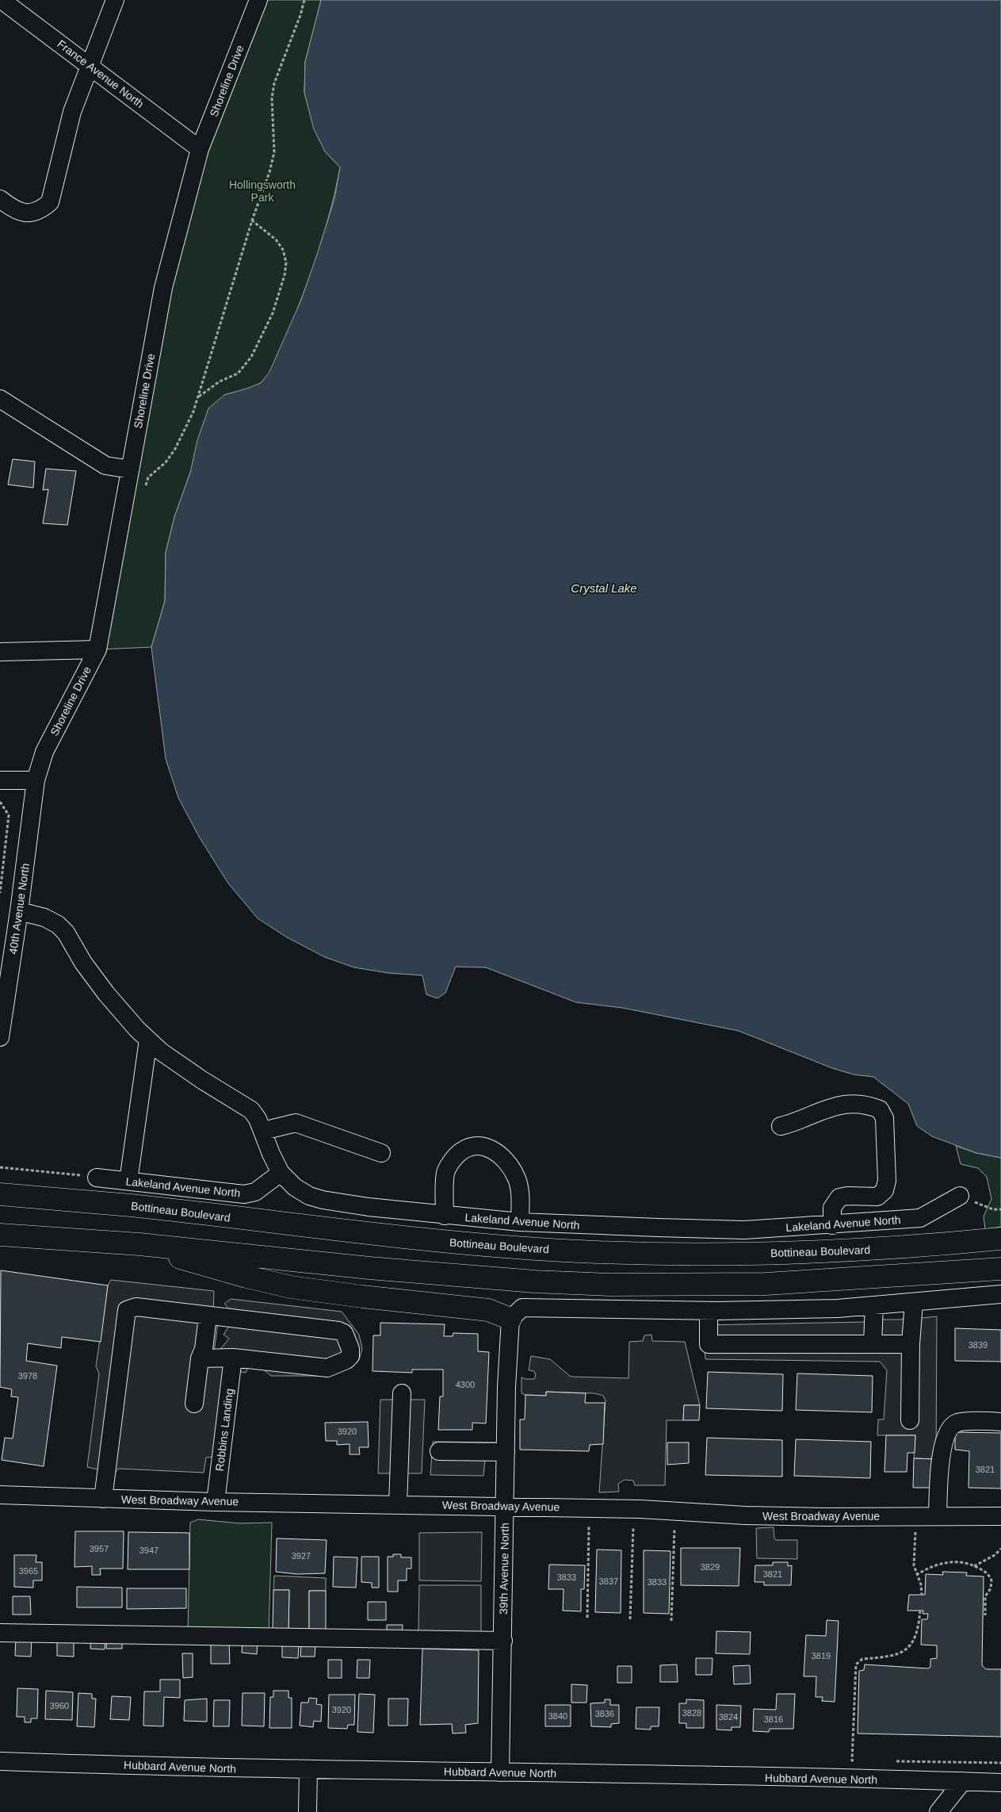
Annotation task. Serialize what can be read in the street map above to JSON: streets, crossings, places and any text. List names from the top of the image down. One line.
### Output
{"streets":{"main road":["Bottineau Boulevard"],"street":["France Avenue North","Shoreline Drive","40th Avenue North","Lakeland Avenue North","Robbins Landing","West Broadway Avenue","39th Avenue North","Hubbard Avenue North"]},"crossings":[["France Avenue North","Shoreline Drive"],["Shoreline Drive","40th Avenue North"],["Robbins Landing","West Broadway Avenue"],["West Broadway Avenue","39th Avenue North"],["39th Avenue North","Hubbard Avenue North"]],"water":["Crystal Lake"],"parks":["Hollingsworth Park"],"house_numbers":["3839","3978","4300","3920","3821","3957","3947","3927","3829","3965","3821","3833","3837","3833","3819","3960","3920","3828","3836","3840","3824","3816"]}
